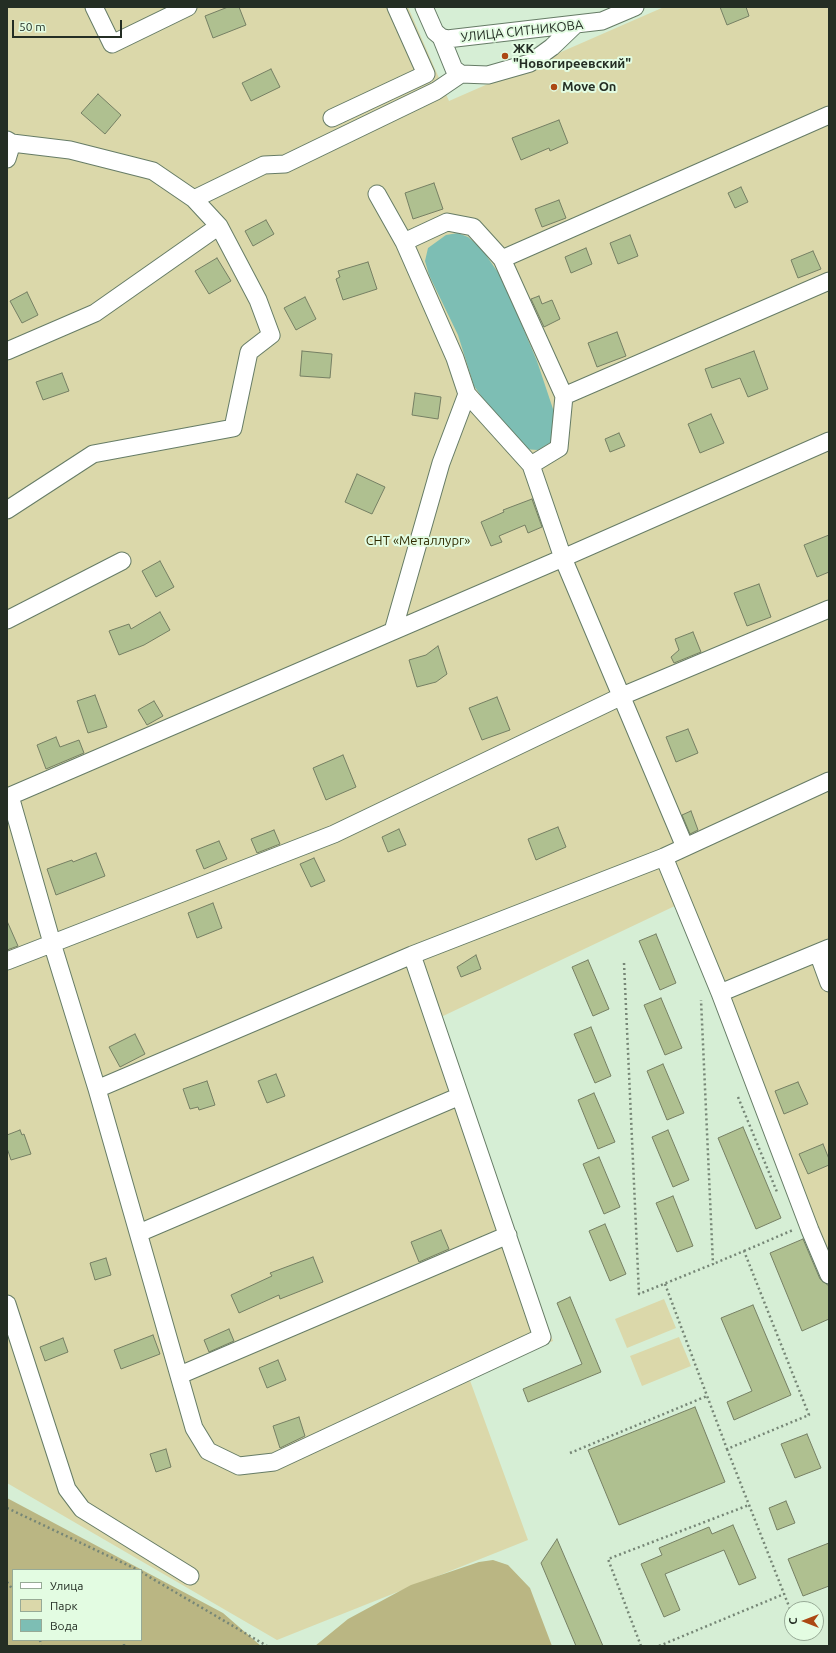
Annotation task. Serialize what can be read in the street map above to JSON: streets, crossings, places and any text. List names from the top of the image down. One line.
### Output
{"streets":{"street":["УЛИЦА СИТНИКОВА"]},"parks":["СНТ «Металлург»"],"places":["ЖК \"Новогиреевский\"","Move On"],"legend":["Улица","Парк","Вода"],"scale_bar":"50 m","north":"left"}
